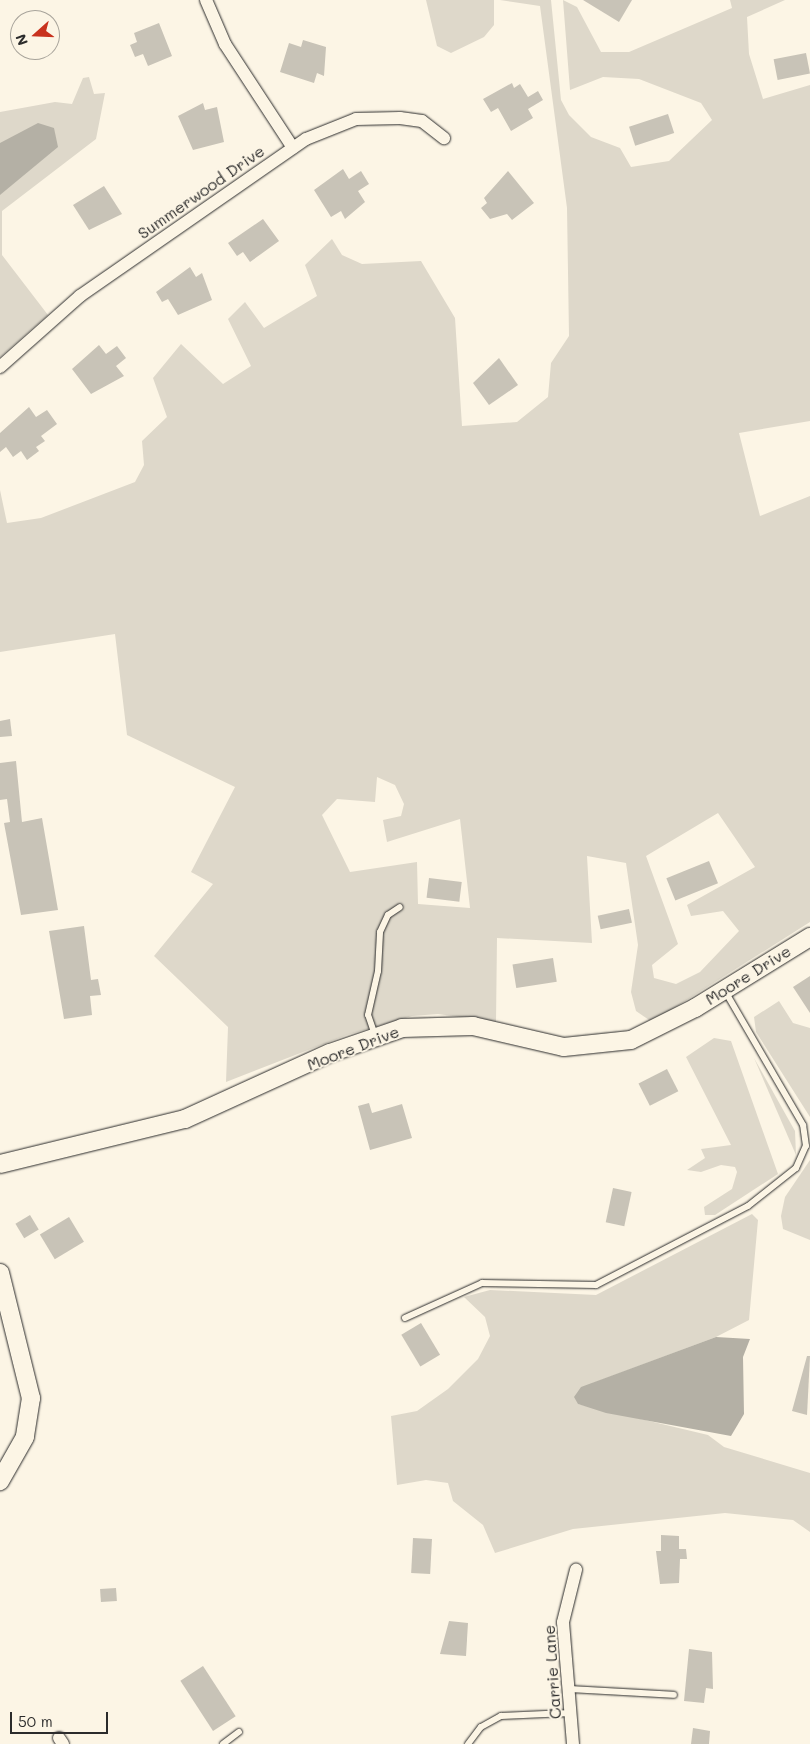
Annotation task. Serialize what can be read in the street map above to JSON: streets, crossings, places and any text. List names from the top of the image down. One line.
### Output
{"streets":{"main road":["Moore Drive"],"street":["Summerwood Drive","Carrie Lane"]},"scale_bar":"50 m","north":"left"}
